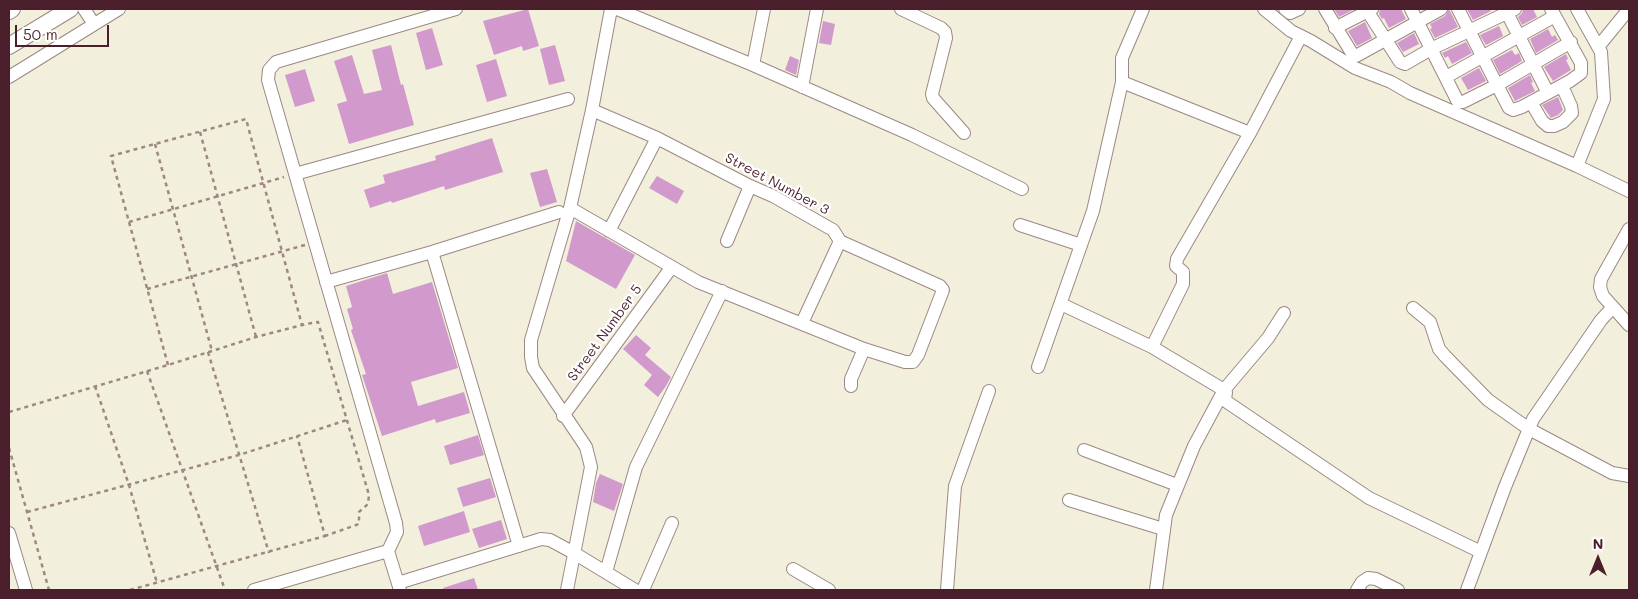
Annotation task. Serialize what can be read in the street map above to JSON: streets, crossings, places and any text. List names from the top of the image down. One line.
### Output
{"streets":{"street":["Street Number 3","Street Number 5"]},"scale_bar":"50 m","north":"top"}
